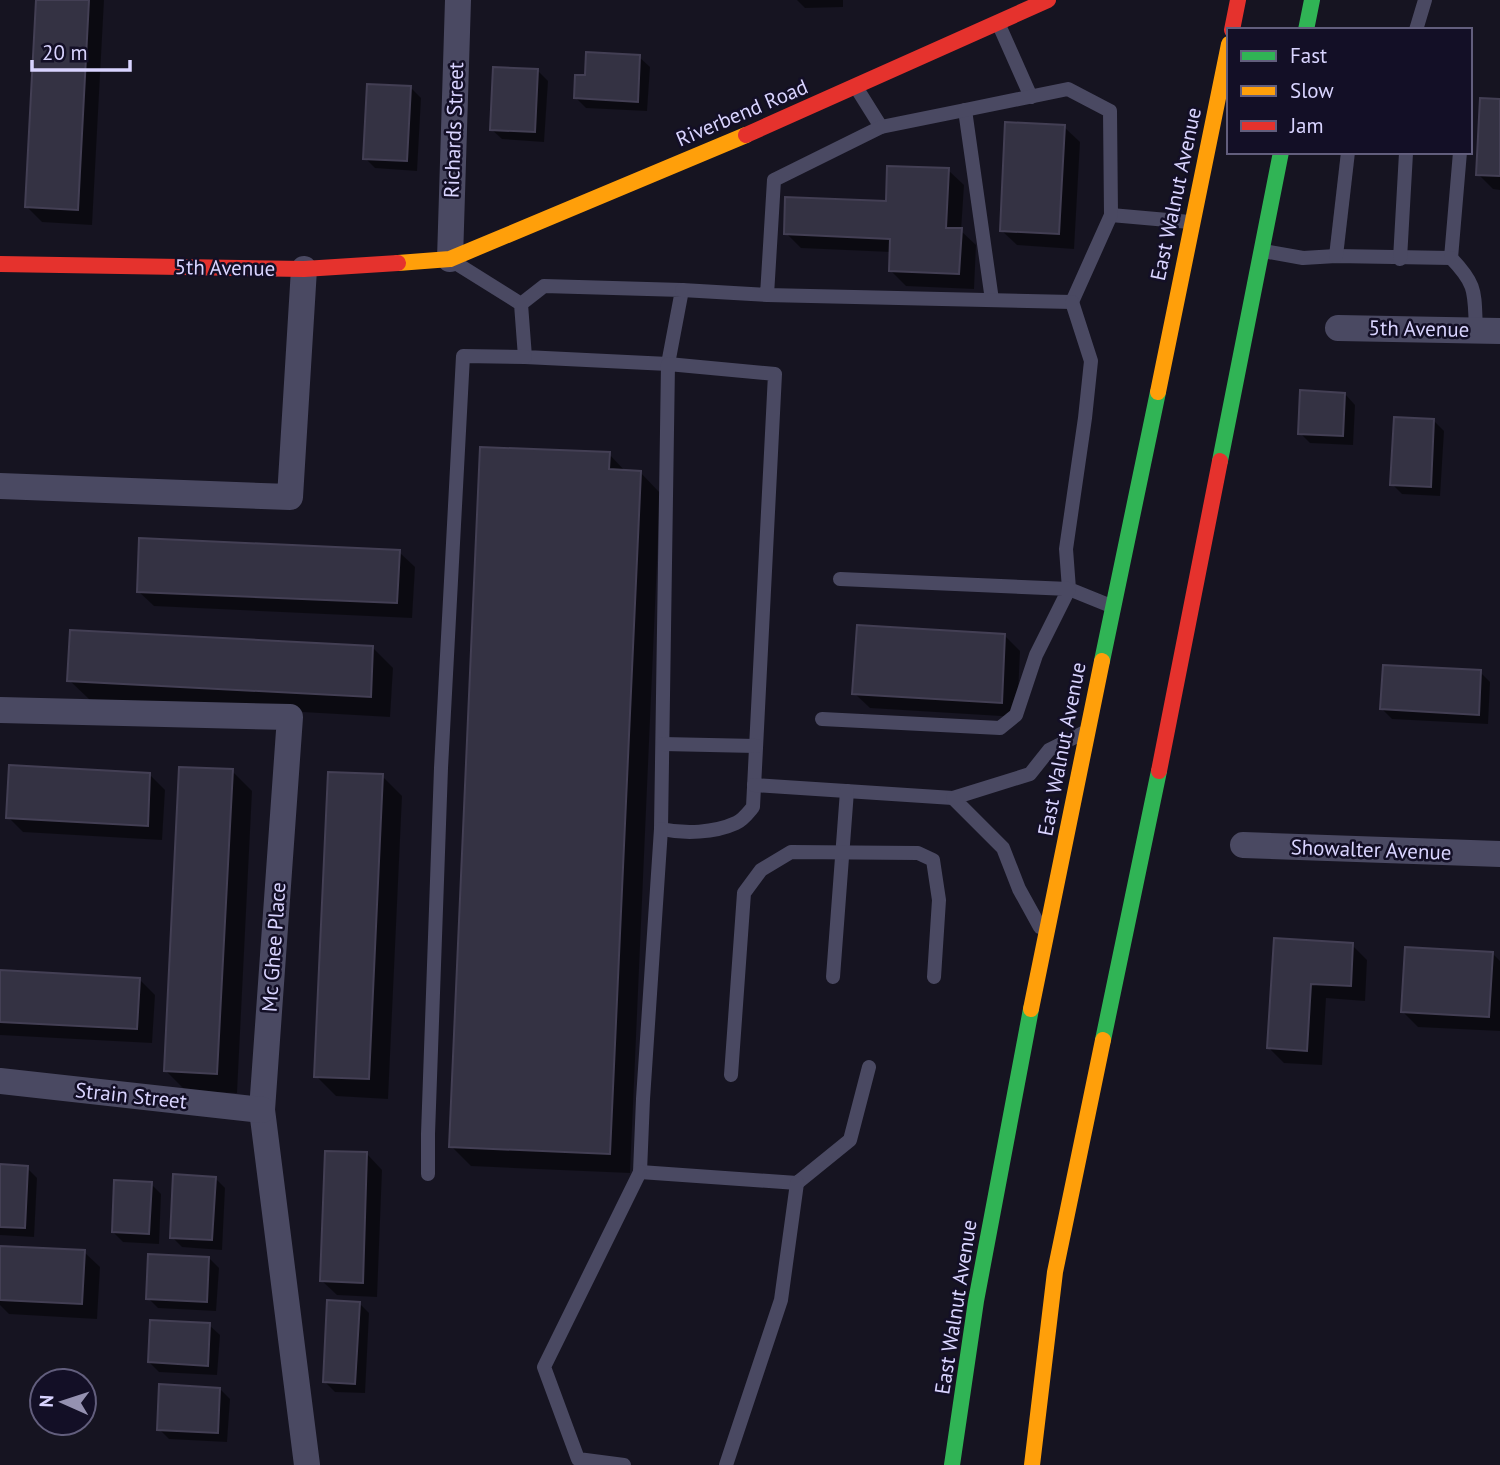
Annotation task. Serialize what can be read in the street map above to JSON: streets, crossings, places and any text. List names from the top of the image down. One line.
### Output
{"streets":{"main road":["Riverbend Road","East Walnut Avenue","5th Avenue"],"street":["Richards Street","Showalter Avenue","Mc Ghee Place","Strain Street"]},"crossings":[["Riverbend Road","Richards Street"],["Riverbend Road","5th Avenue"],["Richards Street","5th Avenue"],["Mc Ghee Place","Strain Street"]],"legend":["Fast","Slow","Jam"],"scale_bar":"20 m","north":"left"}
